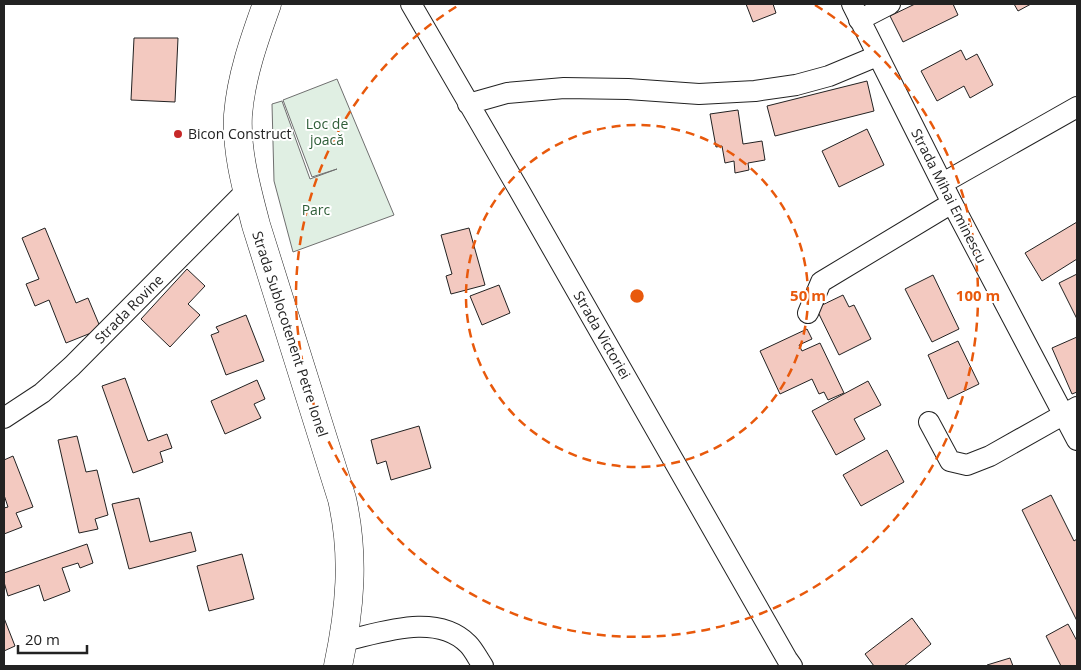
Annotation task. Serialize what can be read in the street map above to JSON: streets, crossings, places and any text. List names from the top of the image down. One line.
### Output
{"streets":{"main road":["Strada Sublocotenent Petre Ionel"],"street":["Strada Mihai Eminescu","Strada Rovine","Strada Victoriei"]},"crossings":[["Strada Rovine","Strada Sublocotenent Petre Ionel"]],"parks":["Loc de joacă","Parc"],"places":["Bicon Construct"],"scale_bar":"20 m","rings":["50 m","100 m"]}
